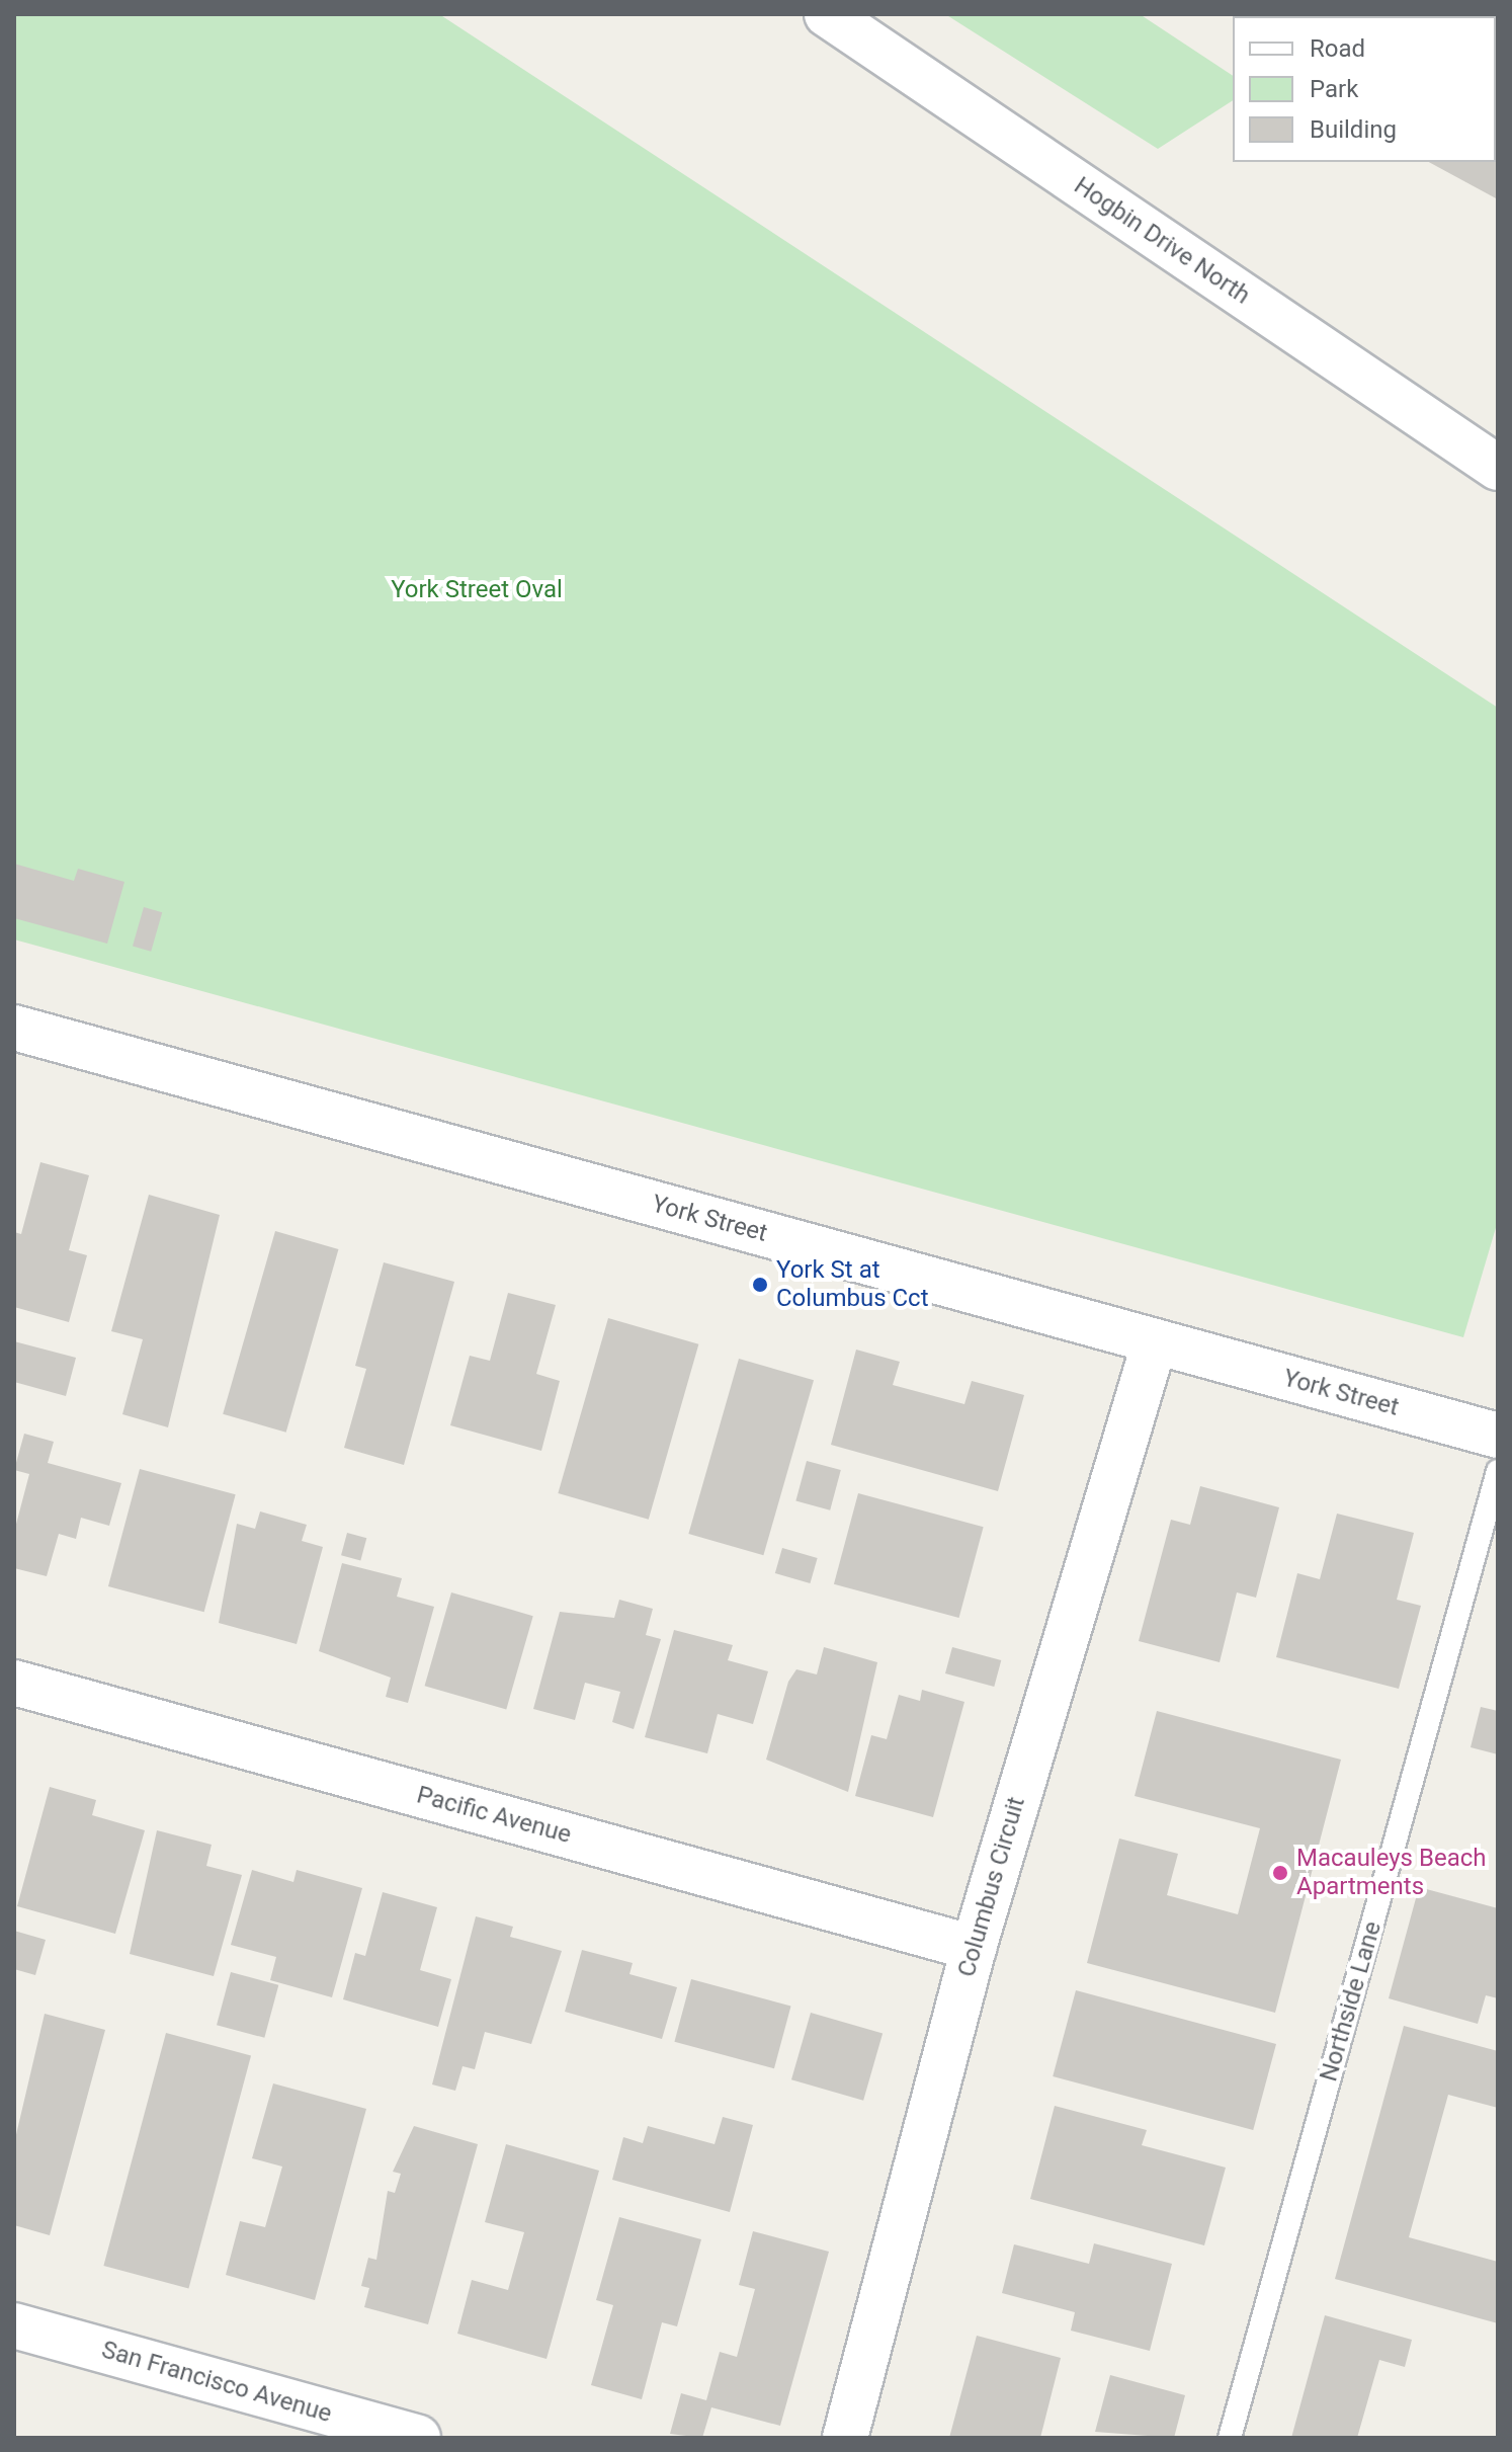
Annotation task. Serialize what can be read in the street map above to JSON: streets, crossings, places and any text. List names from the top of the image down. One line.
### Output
{"streets":{"street":["Hogbin Drive North","York Street","Pacific Avenue","Columbus Circuit","San Francisco Avenue"],"lane":["Northside Lane"]},"crossings":[["York Street","Columbus Circuit"],["Pacific Avenue","Columbus Circuit"]],"parks":["York Street Oval"],"places":["York St at Columbus Cct","Macauleys Beach Apartments"],"legend":["Road","Park","Building"]}
